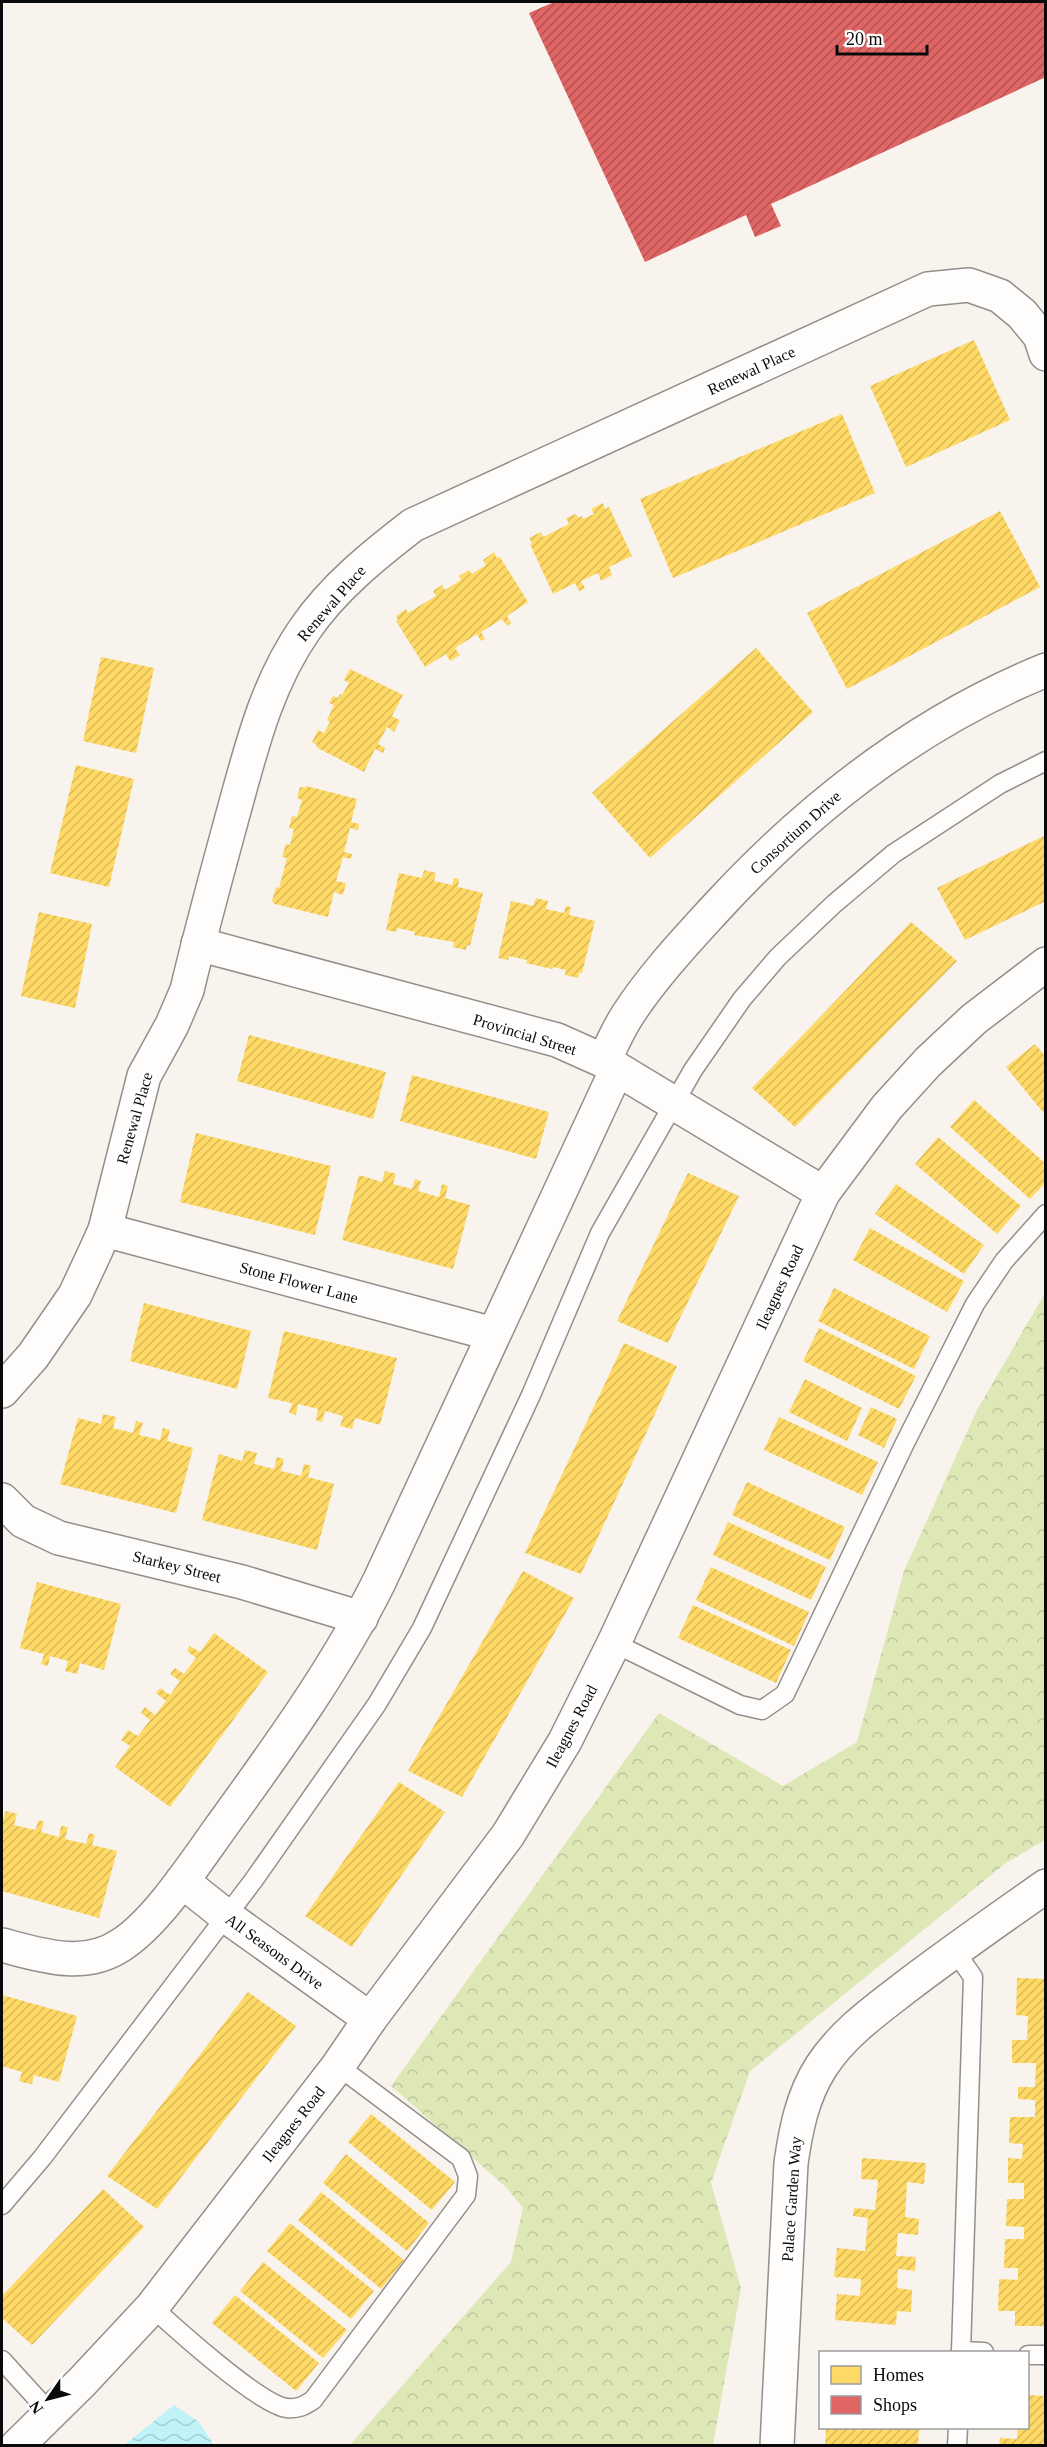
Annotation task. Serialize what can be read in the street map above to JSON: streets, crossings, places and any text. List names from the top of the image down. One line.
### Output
{"streets":{"street":["Renewal Place","Consortium Drive","Provincial Street","Stone Flower Lane","Ileagnes Road","Starkey Street","All Seasons Drive","Palace Garden Way"]},"crossings":[["Renewal Place","Provincial Street"],["Renewal Place","Stone Flower Lane"],["Consortium Drive","Provincial Street"],["Consortium Drive","Stone Flower Lane"],["Consortium Drive","Starkey Street"],["Consortium Drive","All Seasons Drive"],["Provincial Street","Ileagnes Road"],["Ileagnes Road","All Seasons Drive"]],"legend":["Homes","Shops"],"scale_bar":"20 m","north":"bottom left"}
